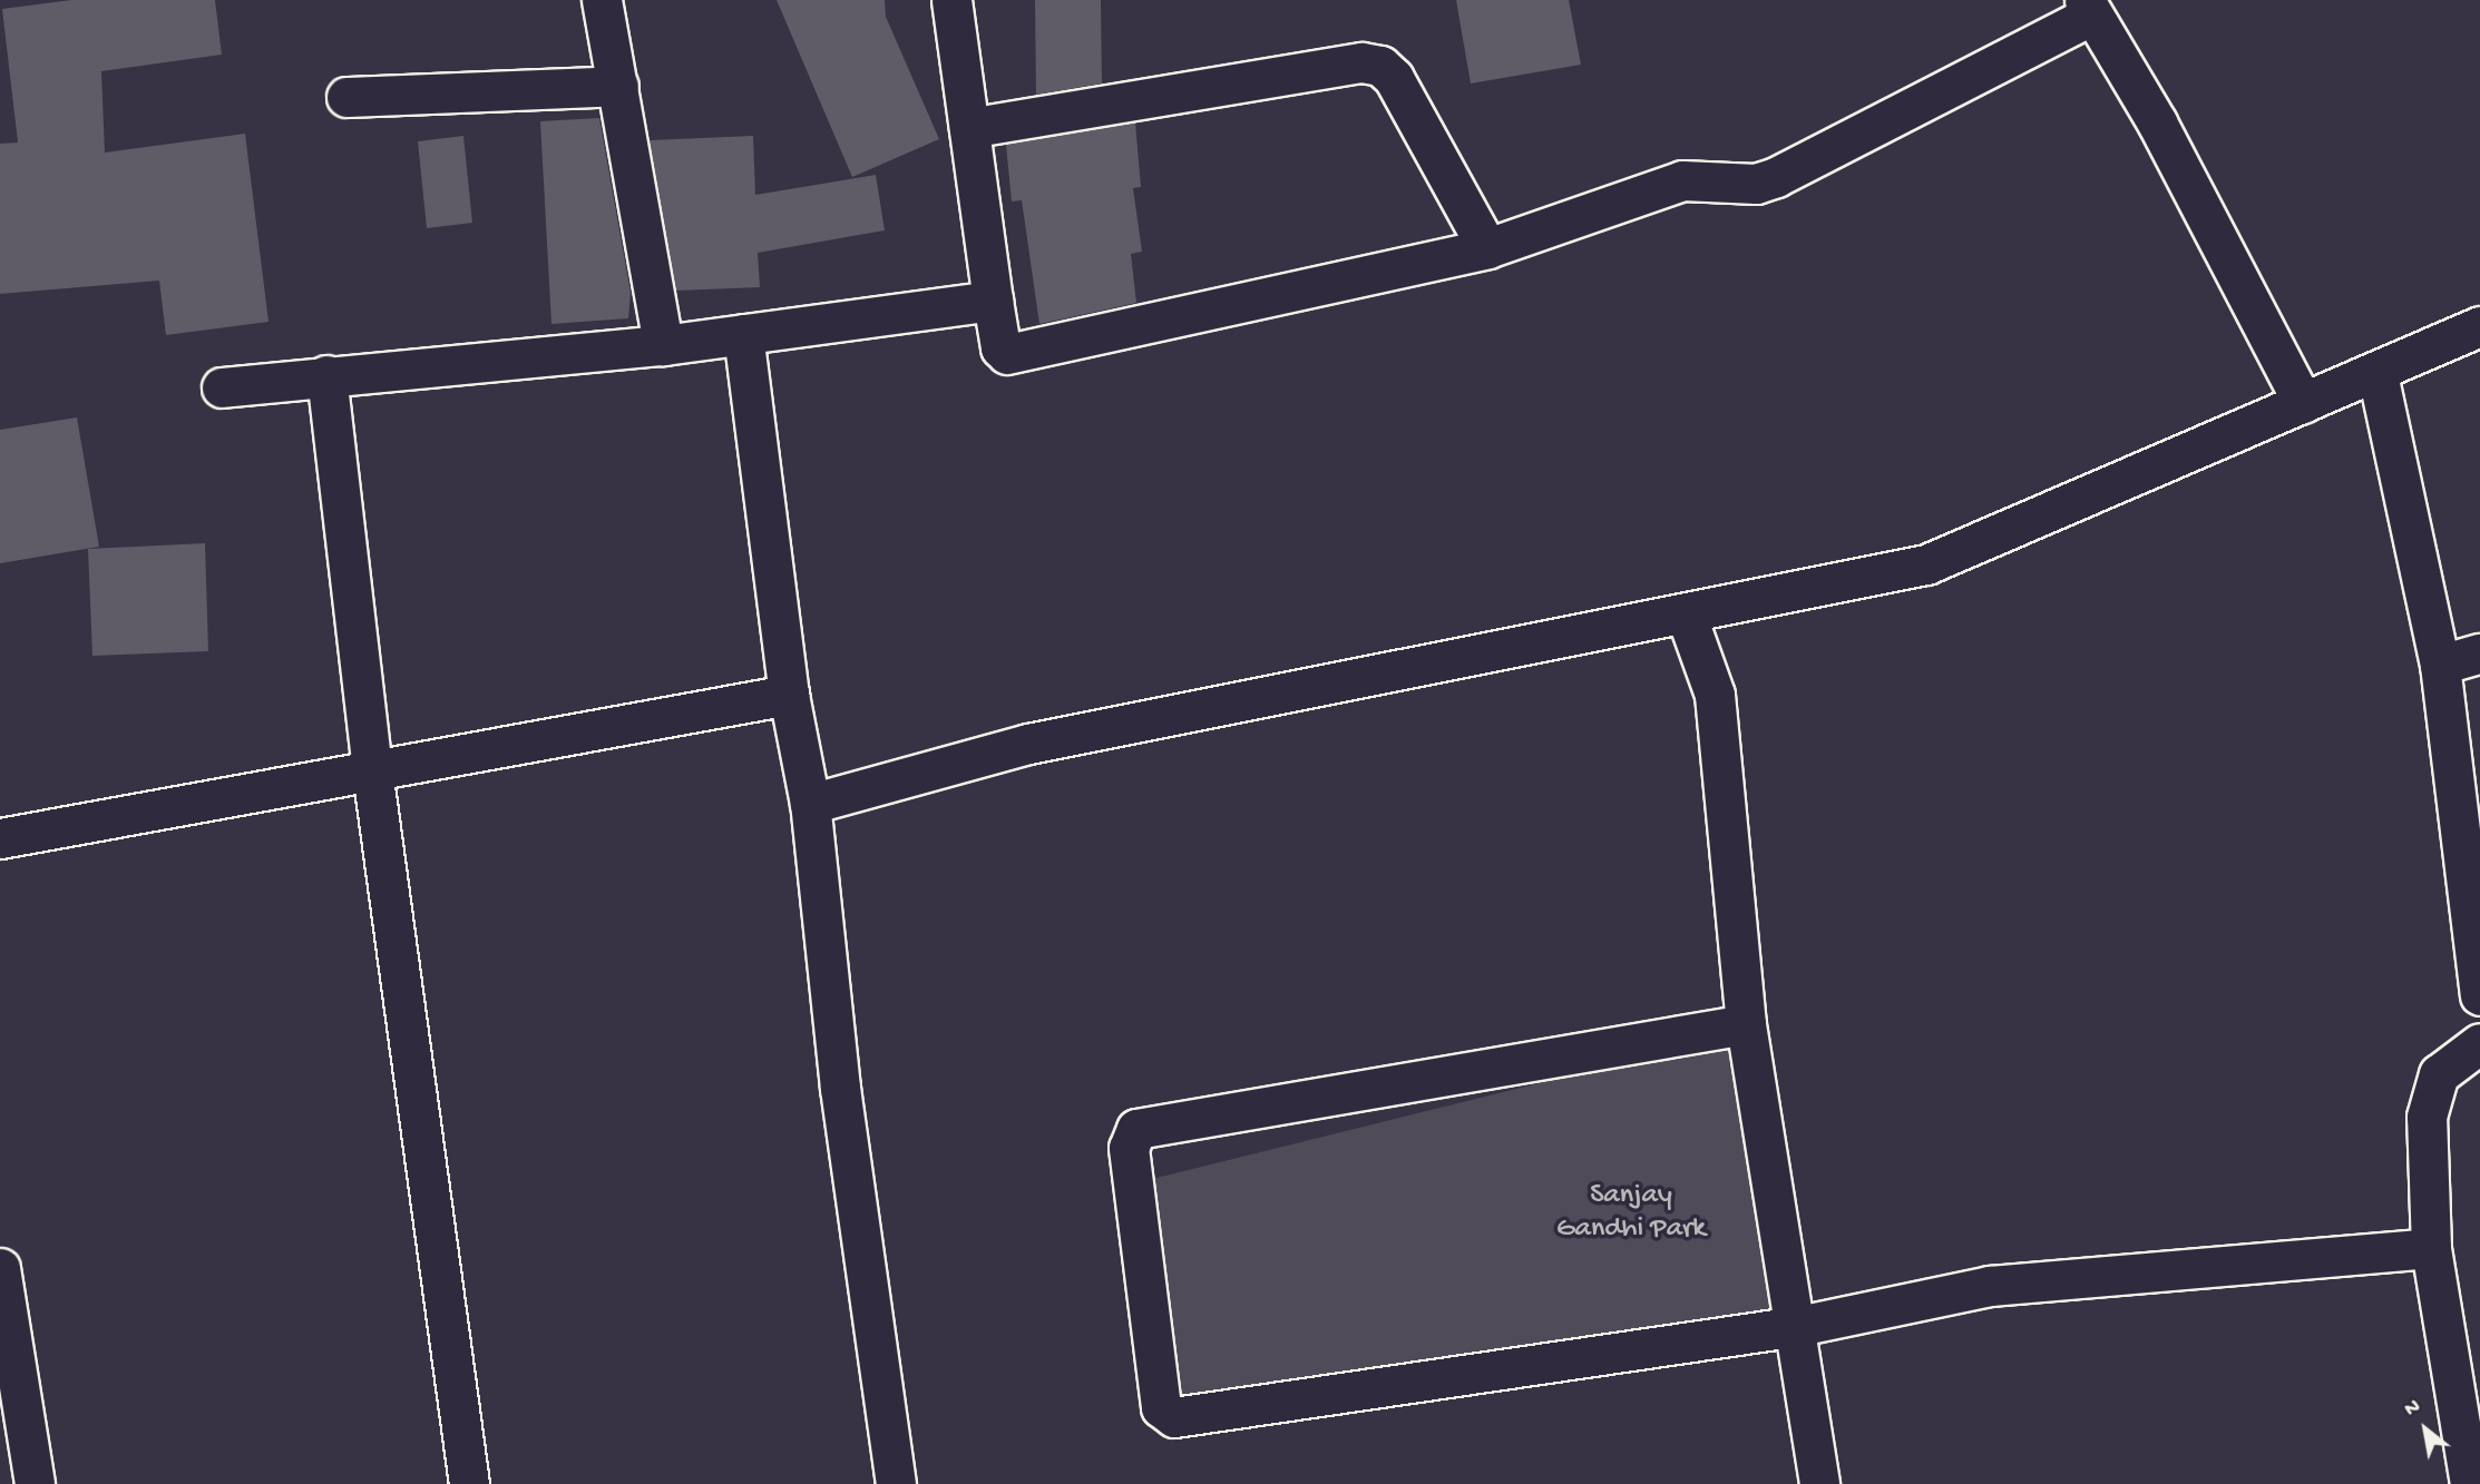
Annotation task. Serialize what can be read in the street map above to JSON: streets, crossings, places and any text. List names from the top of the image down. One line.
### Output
{"parks":["Sanjay Gandhi Park"],"north":"top left"}
